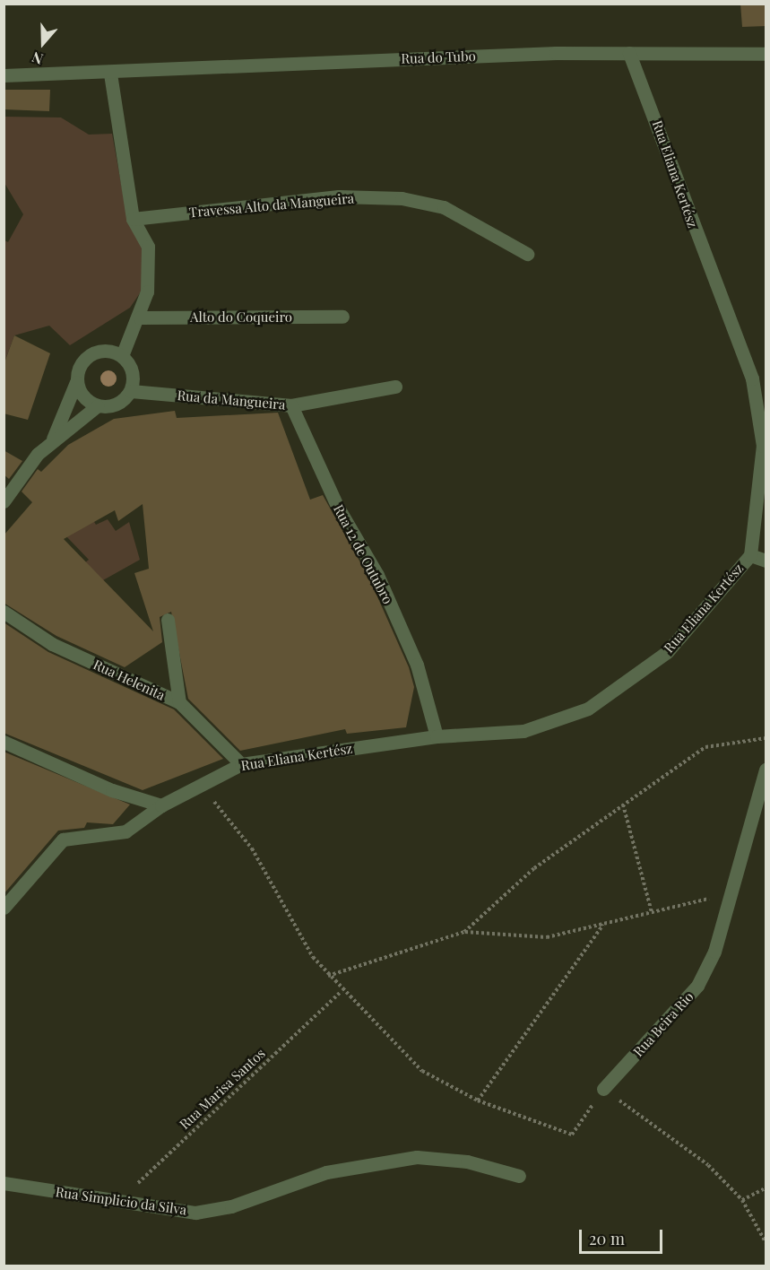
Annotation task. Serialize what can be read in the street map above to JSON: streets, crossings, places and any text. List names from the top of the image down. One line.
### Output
{"streets":{"street":["Rua do Tubo","Rua Eliana Kertész","Travessa Alto da Mangueira","Alto do Coqueiro","Rua da Mangueira","Rua 12 de Outubro","Rua Helenita","Rua Beira Rio","Rua Simplicio da Silva"],"path":["Rua Marisa Santos"]},"crossings":[["Rua do Tubo","Rua Eliana Kertész"],["Rua Eliana Kertész","Rua 12 de Outubro"],["Rua Eliana Kertész","Rua Helenita"],["Rua da Mangueira","Rua 12 de Outubro"],["Rua Marisa Santos","Rua Simplicio da Silva"]],"scale_bar":"20 m","north":"bottom"}
